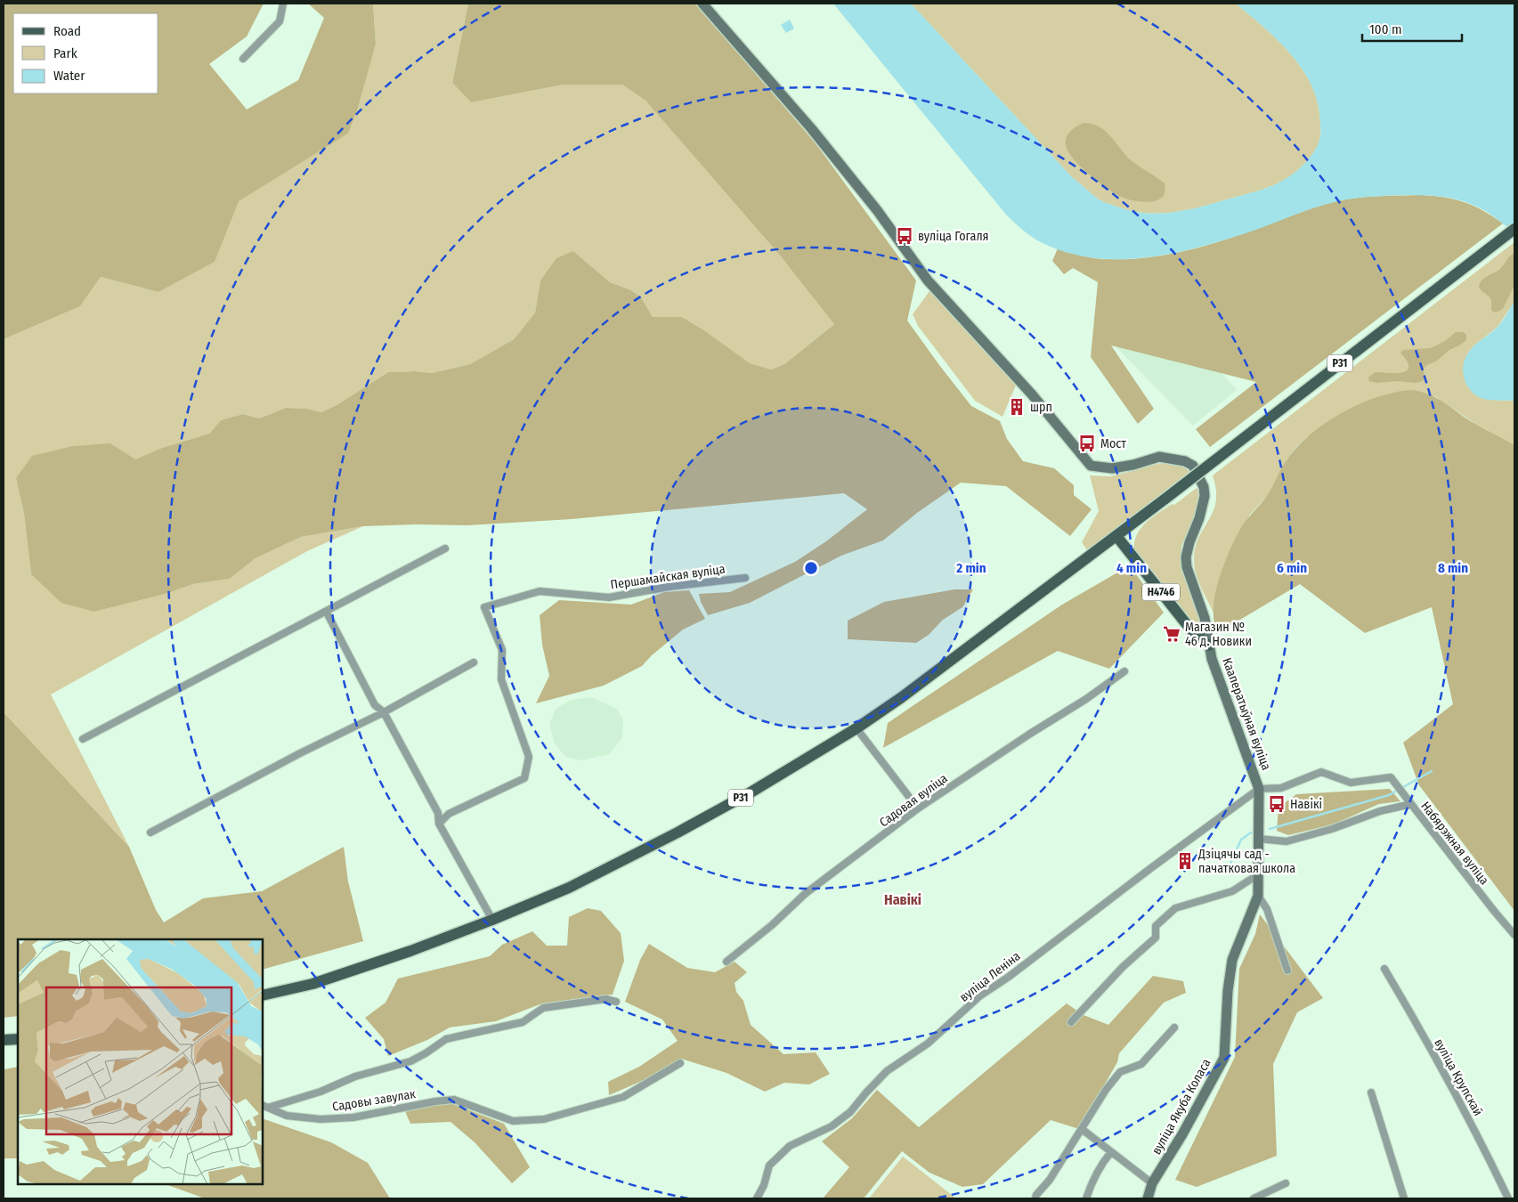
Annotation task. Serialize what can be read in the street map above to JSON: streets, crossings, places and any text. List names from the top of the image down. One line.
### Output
{"streets":{"main road":["Р31","Н4746"],"street":["Першамайская вуліца","Кааператыўная вуліца","Садовая вуліца","Набярэжная вуліца","вуліца Леніна","вуліца Крупскай","Садовы завулак","вуліца Якуба Коласа"]},"crossings":[["Р31","Н4746"],["Н4746","Кааператыўная вуліца"],["Кааператыўная вуліца","Набярэжная вуліца"],["Кааператыўная вуліца","вуліца Леніна"],["Кааператыўная вуліца","вуліца Якуба Коласа"],["Набярэжная вуліца","вуліца Якуба Коласа"],["вуліца Леніна","вуліца Якуба Коласа"]],"districts":["Навікі"],"places":{"bus stop":["вуліца Гогаля","Мост","Навікі"],"building":["шрп","Дзіцячы сад - пачатковая школа"],"supermarket":["Магазин № 46 д. Новики"]},"legend":["Road","Park","Water"],"scale_bar":"100 m","rings":["2 min","4 min","6 min","8 min"]}
